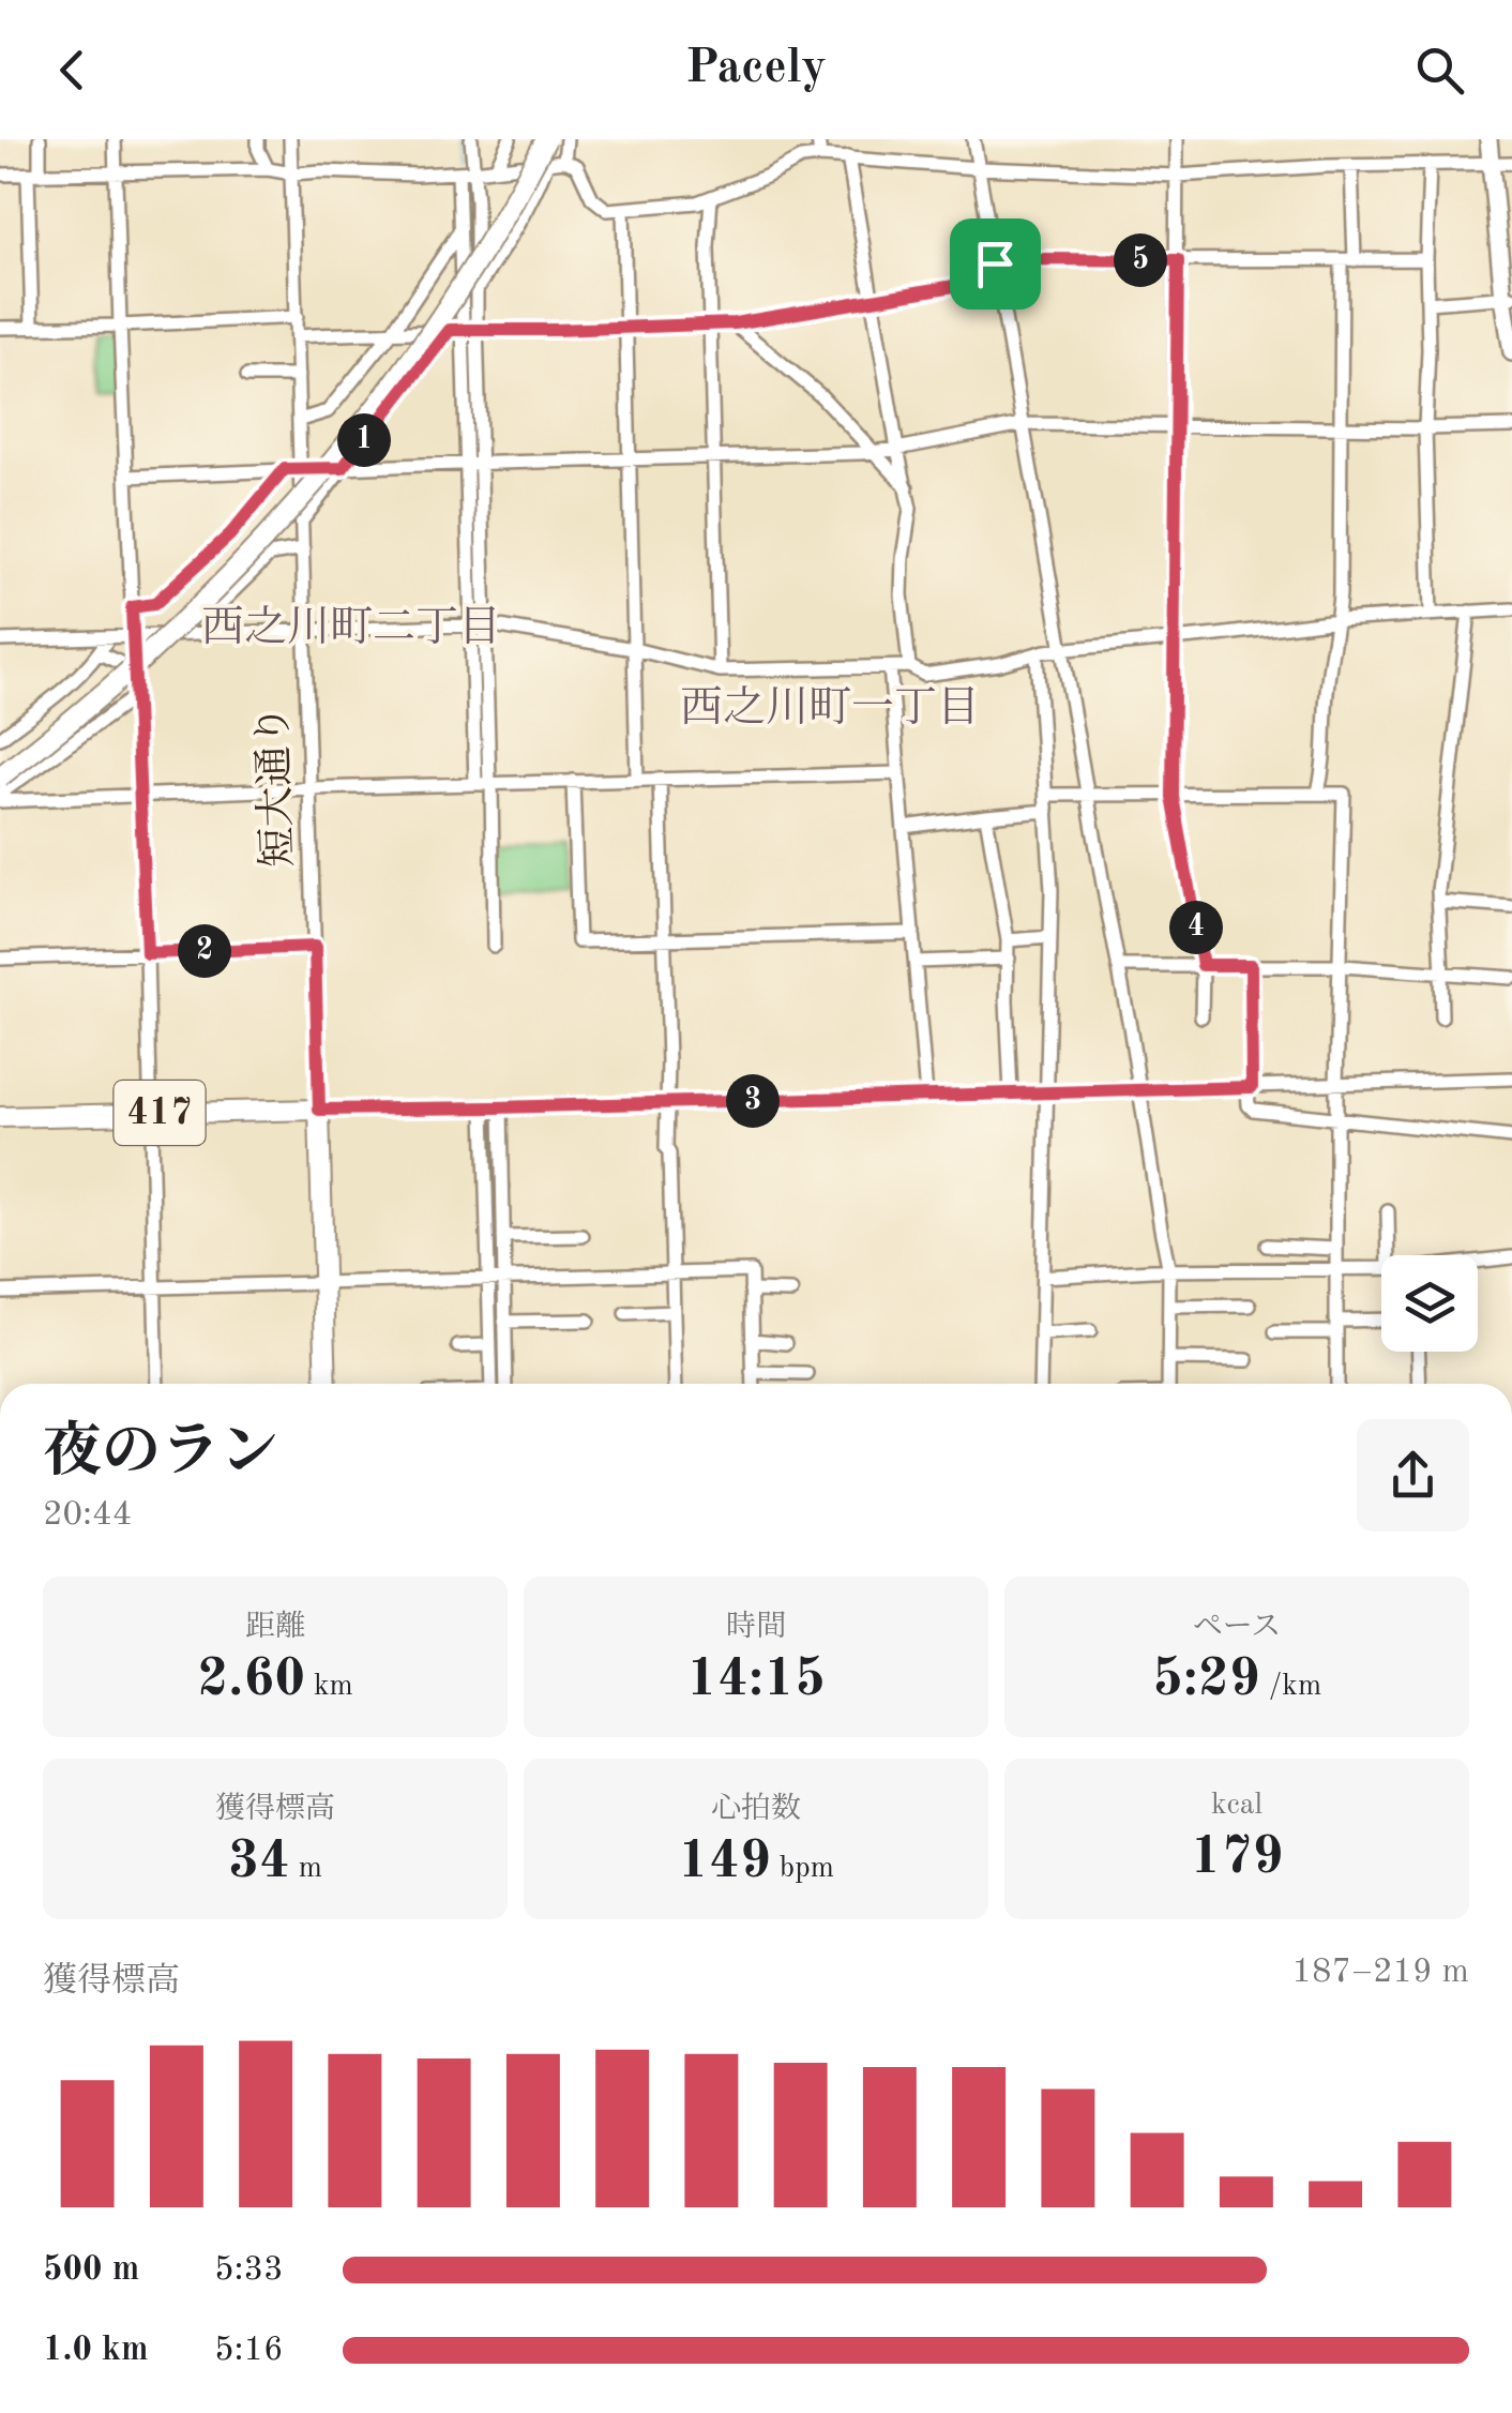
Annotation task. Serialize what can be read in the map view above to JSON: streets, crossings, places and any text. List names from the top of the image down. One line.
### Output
{"streets":{"highway":["417"],"street":["短大通り"]},"crossings":[["短大通り","417"]],"districts":["西之川町二丁目","西之川町一丁目"],"page":{"header":"Pacely","pins":["5","1","4","2","3"],"heading":["夜のラン","20:44"],"stats":[["距離","2.60 km"],["時間","14:15"],["ペース","5:29 /km"],["獲得標高","34 m"],["心拍数","149 bpm"],["kcal","179"]],"chart":["獲得標高","187–219 m"],"list":[{"name":"500 m","note":"5:33"},{"name":"1.0 km","note":"5:16"}]}}
